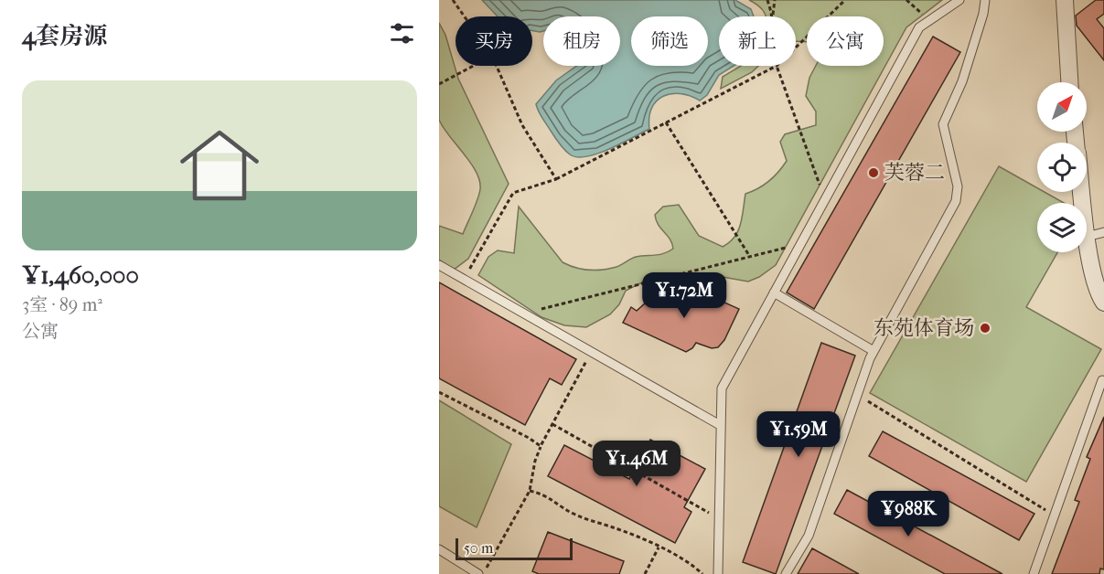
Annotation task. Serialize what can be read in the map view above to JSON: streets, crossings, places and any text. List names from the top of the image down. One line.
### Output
{"places":["芙蓉二","东苑体育场"],"scale_bar":"50 m","north":"top right","page":{"heading":"4套房源","chip":["买房","租房","筛选","新上","公寓"],"list":[{"name":"¥1,460,000","note":"3室 · 89 m² · 公寓"}],"price":["¥1.72M","¥1.59M","¥1.46M","¥988K"],"scale":"50 m"}}
